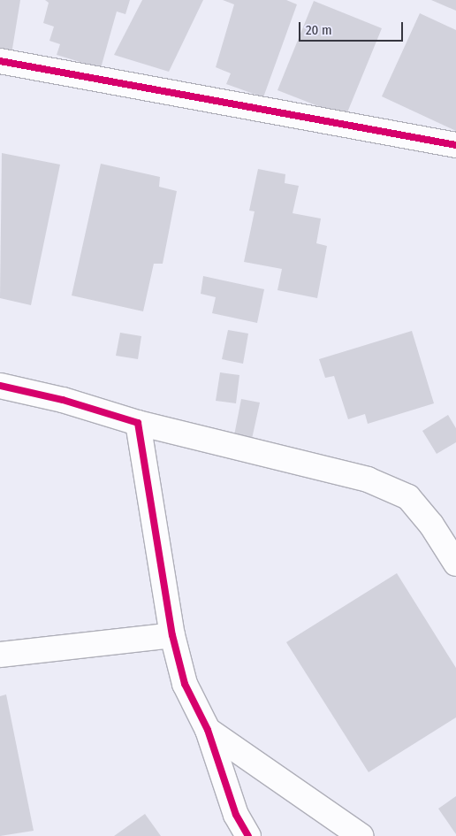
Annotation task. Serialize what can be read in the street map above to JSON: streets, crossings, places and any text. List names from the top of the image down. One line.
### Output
{"scale_bar":"20 m"}
